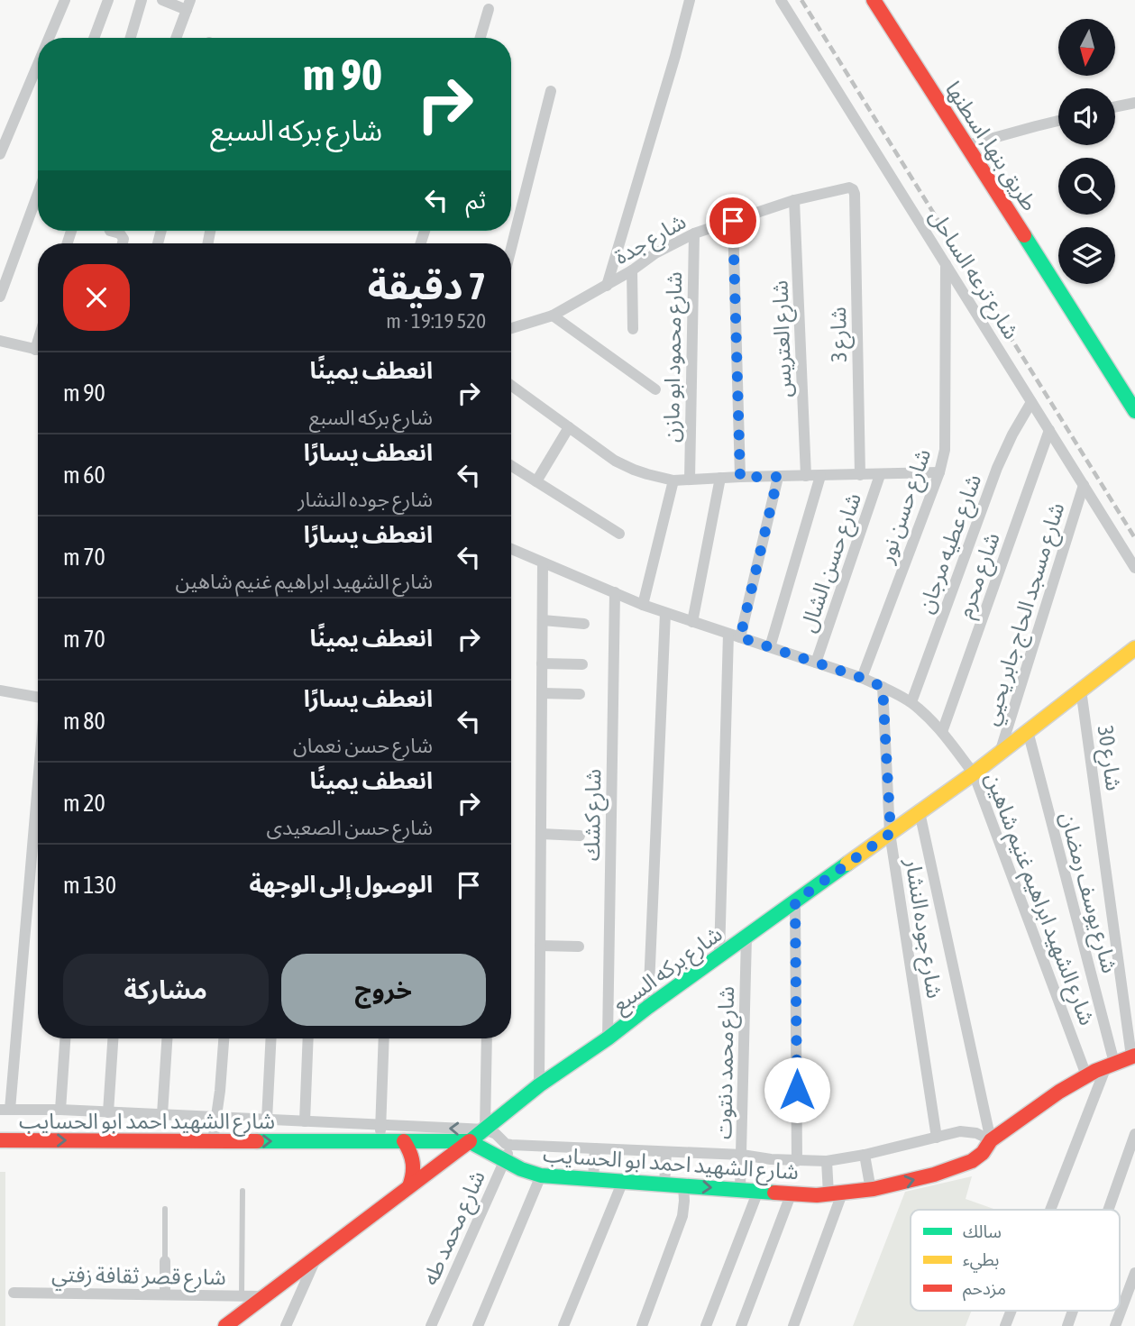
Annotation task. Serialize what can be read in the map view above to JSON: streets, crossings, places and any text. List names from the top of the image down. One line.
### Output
{"streets":{"main road":["طريق بنها, اسطنها","شارع بركه السبع","شارع الشهيد احمد ابو الحسايب"],"street":["شارع جدة","شارع ترعه الساحل","شارع 3","شارع العتريس","شارع محمود ابو مازن","شارع حسن نور","شارع عطيه مرجان","شارع حسن الشال","شارع محرم","شارع مسجد الحاج جابر يحيي","شارع 30","شارع كشك","شارع يوسف رمضان","شارع الشهيد ابراهيم غنيم شاهين","شارع جوده النشار","شارع محمد دنتوت","شارع محمد طه","شارع قصر ثقافة زفتي"]},"crossings":[["شارع جدة","شارع 3"],["شارع جدة","شارع العتريس"],["شارع جدة","شارع محمود ابو مازن"],["شارع ترعه الساحل","شارع حسن نور"],["شارع ترعه الساحل","شارع عطيه مرجان"],["شارع ترعه الساحل","شارع محرم"],["شارع ترعه الساحل","شارع مسجد الحاج جابر يحيي"],["شارع حسن نور","شارع الشهيد ابراهيم غنيم شاهين"],["شارع عطيه مرجان","شارع الشهيد ابراهيم غنيم شاهين"],["شارع حسن الشال","شارع الشهيد ابراهيم غنيم شاهين"],["شارع محرم","شارع الشهيد ابراهيم غنيم شاهين"],["شارع مسجد الحاج جابر يحيي","شارع بركه السبع"],["شارع 30","شارع بركه السبع"],["شارع 30","شارع الشهيد احمد ابو الحسايب"],["شارع كشك","شارع الشهيد ابراهيم غنيم شاهين"],["شارع كشك","شارع بركه السبع"],["شارع يوسف رمضان","شارع بركه السبع"],["شارع يوسف رمضان","شارع الشهيد احمد ابو الحسايب"],["شارع الشهيد ابراهيم غنيم شاهين","شارع جوده النشار"],["شارع الشهيد ابراهيم غنيم شاهين","شارع بركه السبع"],["شارع الشهيد ابراهيم غنيم شاهين","شارع الشهيد احمد ابو الحسايب"],["شارع جوده النشار","شارع بركه السبع"],["شارع جوده النشار","شارع الشهيد احمد ابو الحسايب"],["شارع بركه السبع","شارع محمد دنتوت"],["شارع بركه السبع","شارع الشهيد احمد ابو الحسايب"],["شارع بركه السبع","شارع قصر ثقافة زفتي"],["شارع محمد دنتوت","شارع الشهيد احمد ابو الحسايب"],["شارع الشهيد احمد ابو الحسايب","شارع محمد طه"]],"legend":["سالك","بطيء","مزدحم"],"north":"bottom","page":{"turn":["90 m","شارع بركه السبع"],"then":"ثم","heading":["7 دقيقة","520 m · 19:19"],"list":[{"name":"انعطف يمينًا","note":"شارع بركه السبع","value":"90 m"},{"name":"انعطف يسارًا","note":"شارع جوده النشار","value":"60 m"},{"name":"انعطف يسارًا","note":"شارع الشهيد ابراهيم غنيم شاهين","value":"70 m"},{"name":"انعطف يمينًا","value":"70 m"},{"name":"انعطف يسارًا","note":"شارع حسن نعمان","value":"80 m"},{"name":"انعطف يمينًا","note":"شارع حسن الصعيدى","value":"20 m"},{"name":"الوصول إلى الوجهة","value":"130 m"}],"buttons":["خروج","مشاركة"]}}
